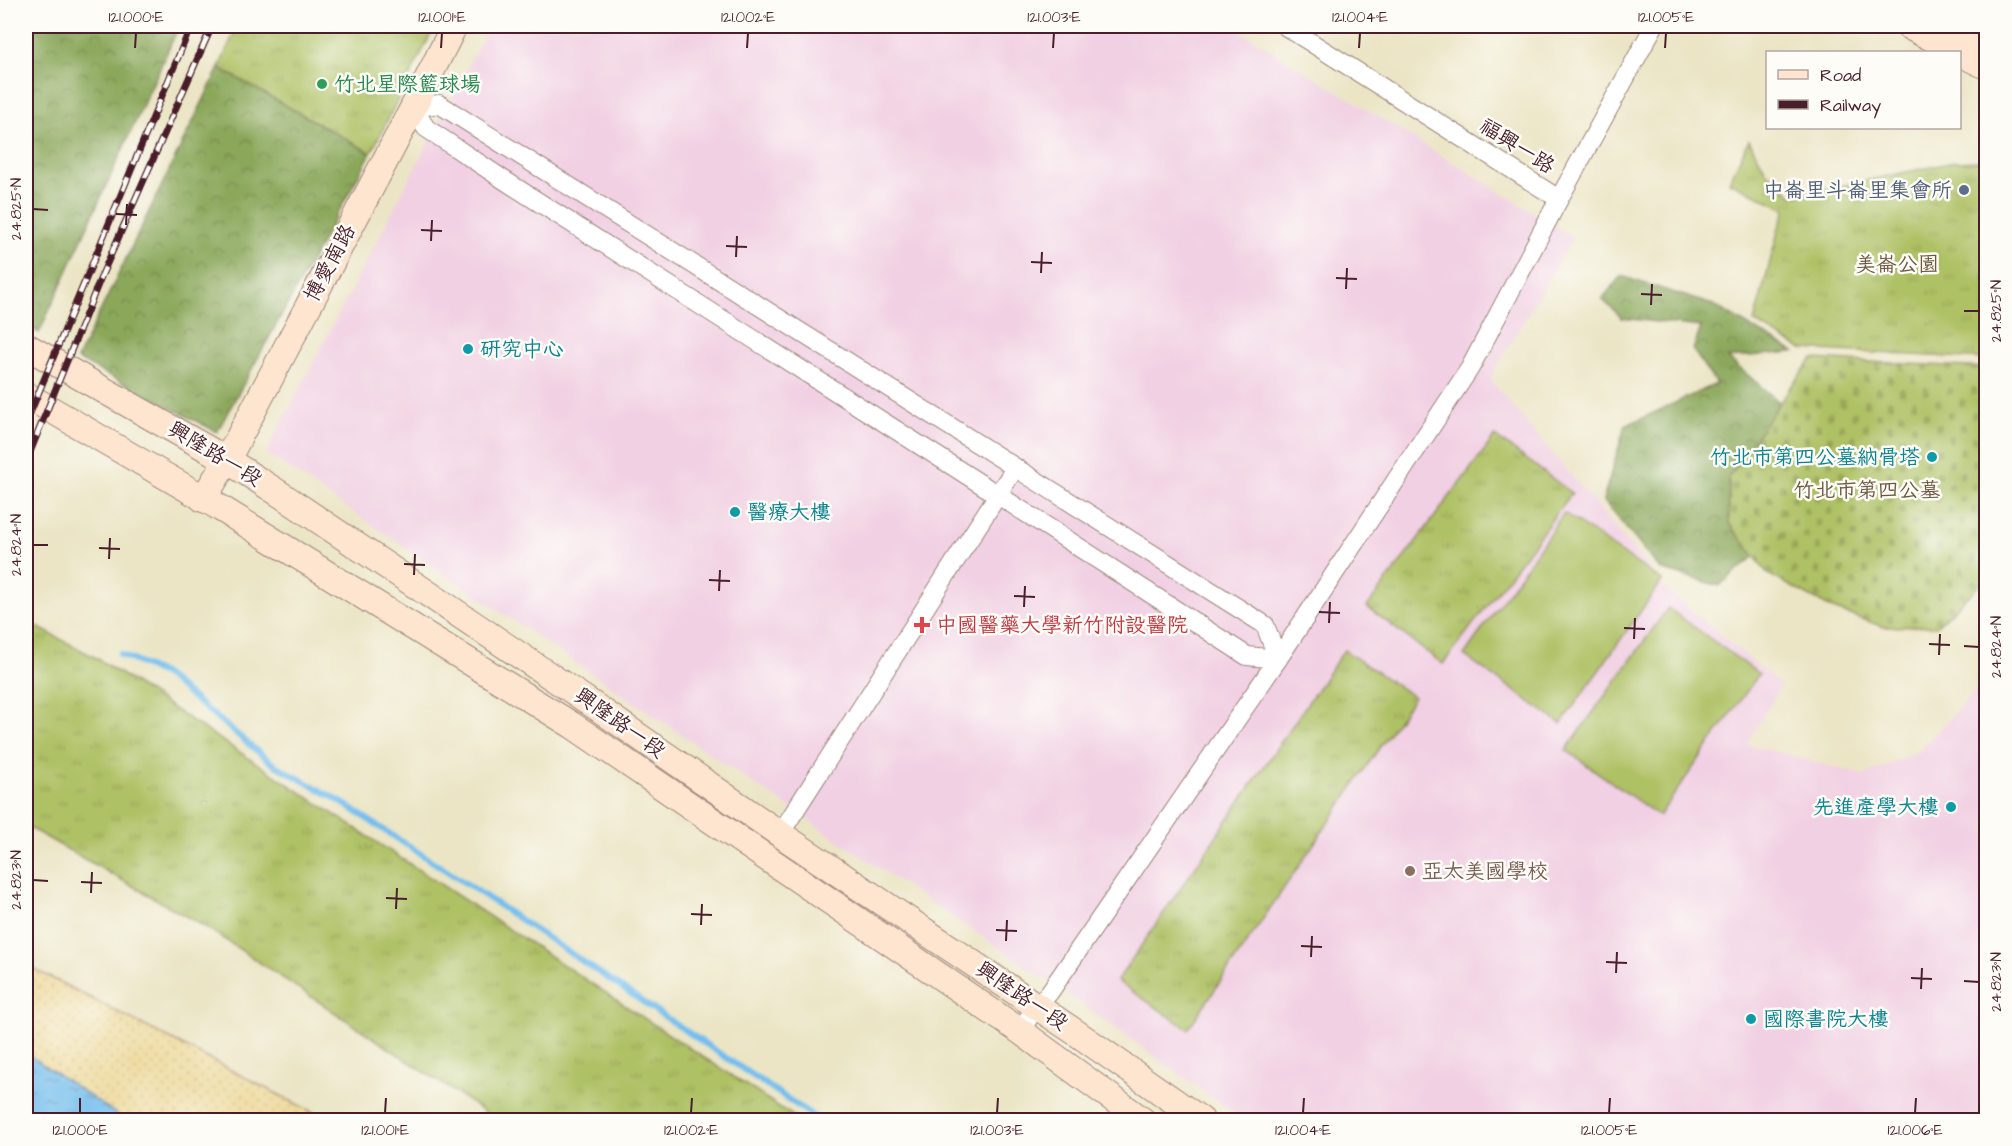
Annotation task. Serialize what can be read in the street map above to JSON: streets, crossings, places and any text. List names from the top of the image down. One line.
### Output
{"streets":{"street":["福興一路","博愛南路","興隆路一段"]},"crossings":[["博愛南路","興隆路一段"]],"parks":["美崙公園","竹北市第四公墓"],"places":{"other":["竹北星際籃球場","中崙里斗崙里集會所","研究中心","竹北市第四公墓納骨塔","醫療大樓","先進產學大樓","亞太美國學校","國際書院大樓"],"health":["中國醫藥大學新竹附設醫院"]},"legend":["Road","Railway"],"coordinates":["121.000°E","121.001°E","121.002°E","121.003°E","121.004°E","121.005°E","24.825°N","24.824°N","24.823°N","121.006°E"]}
